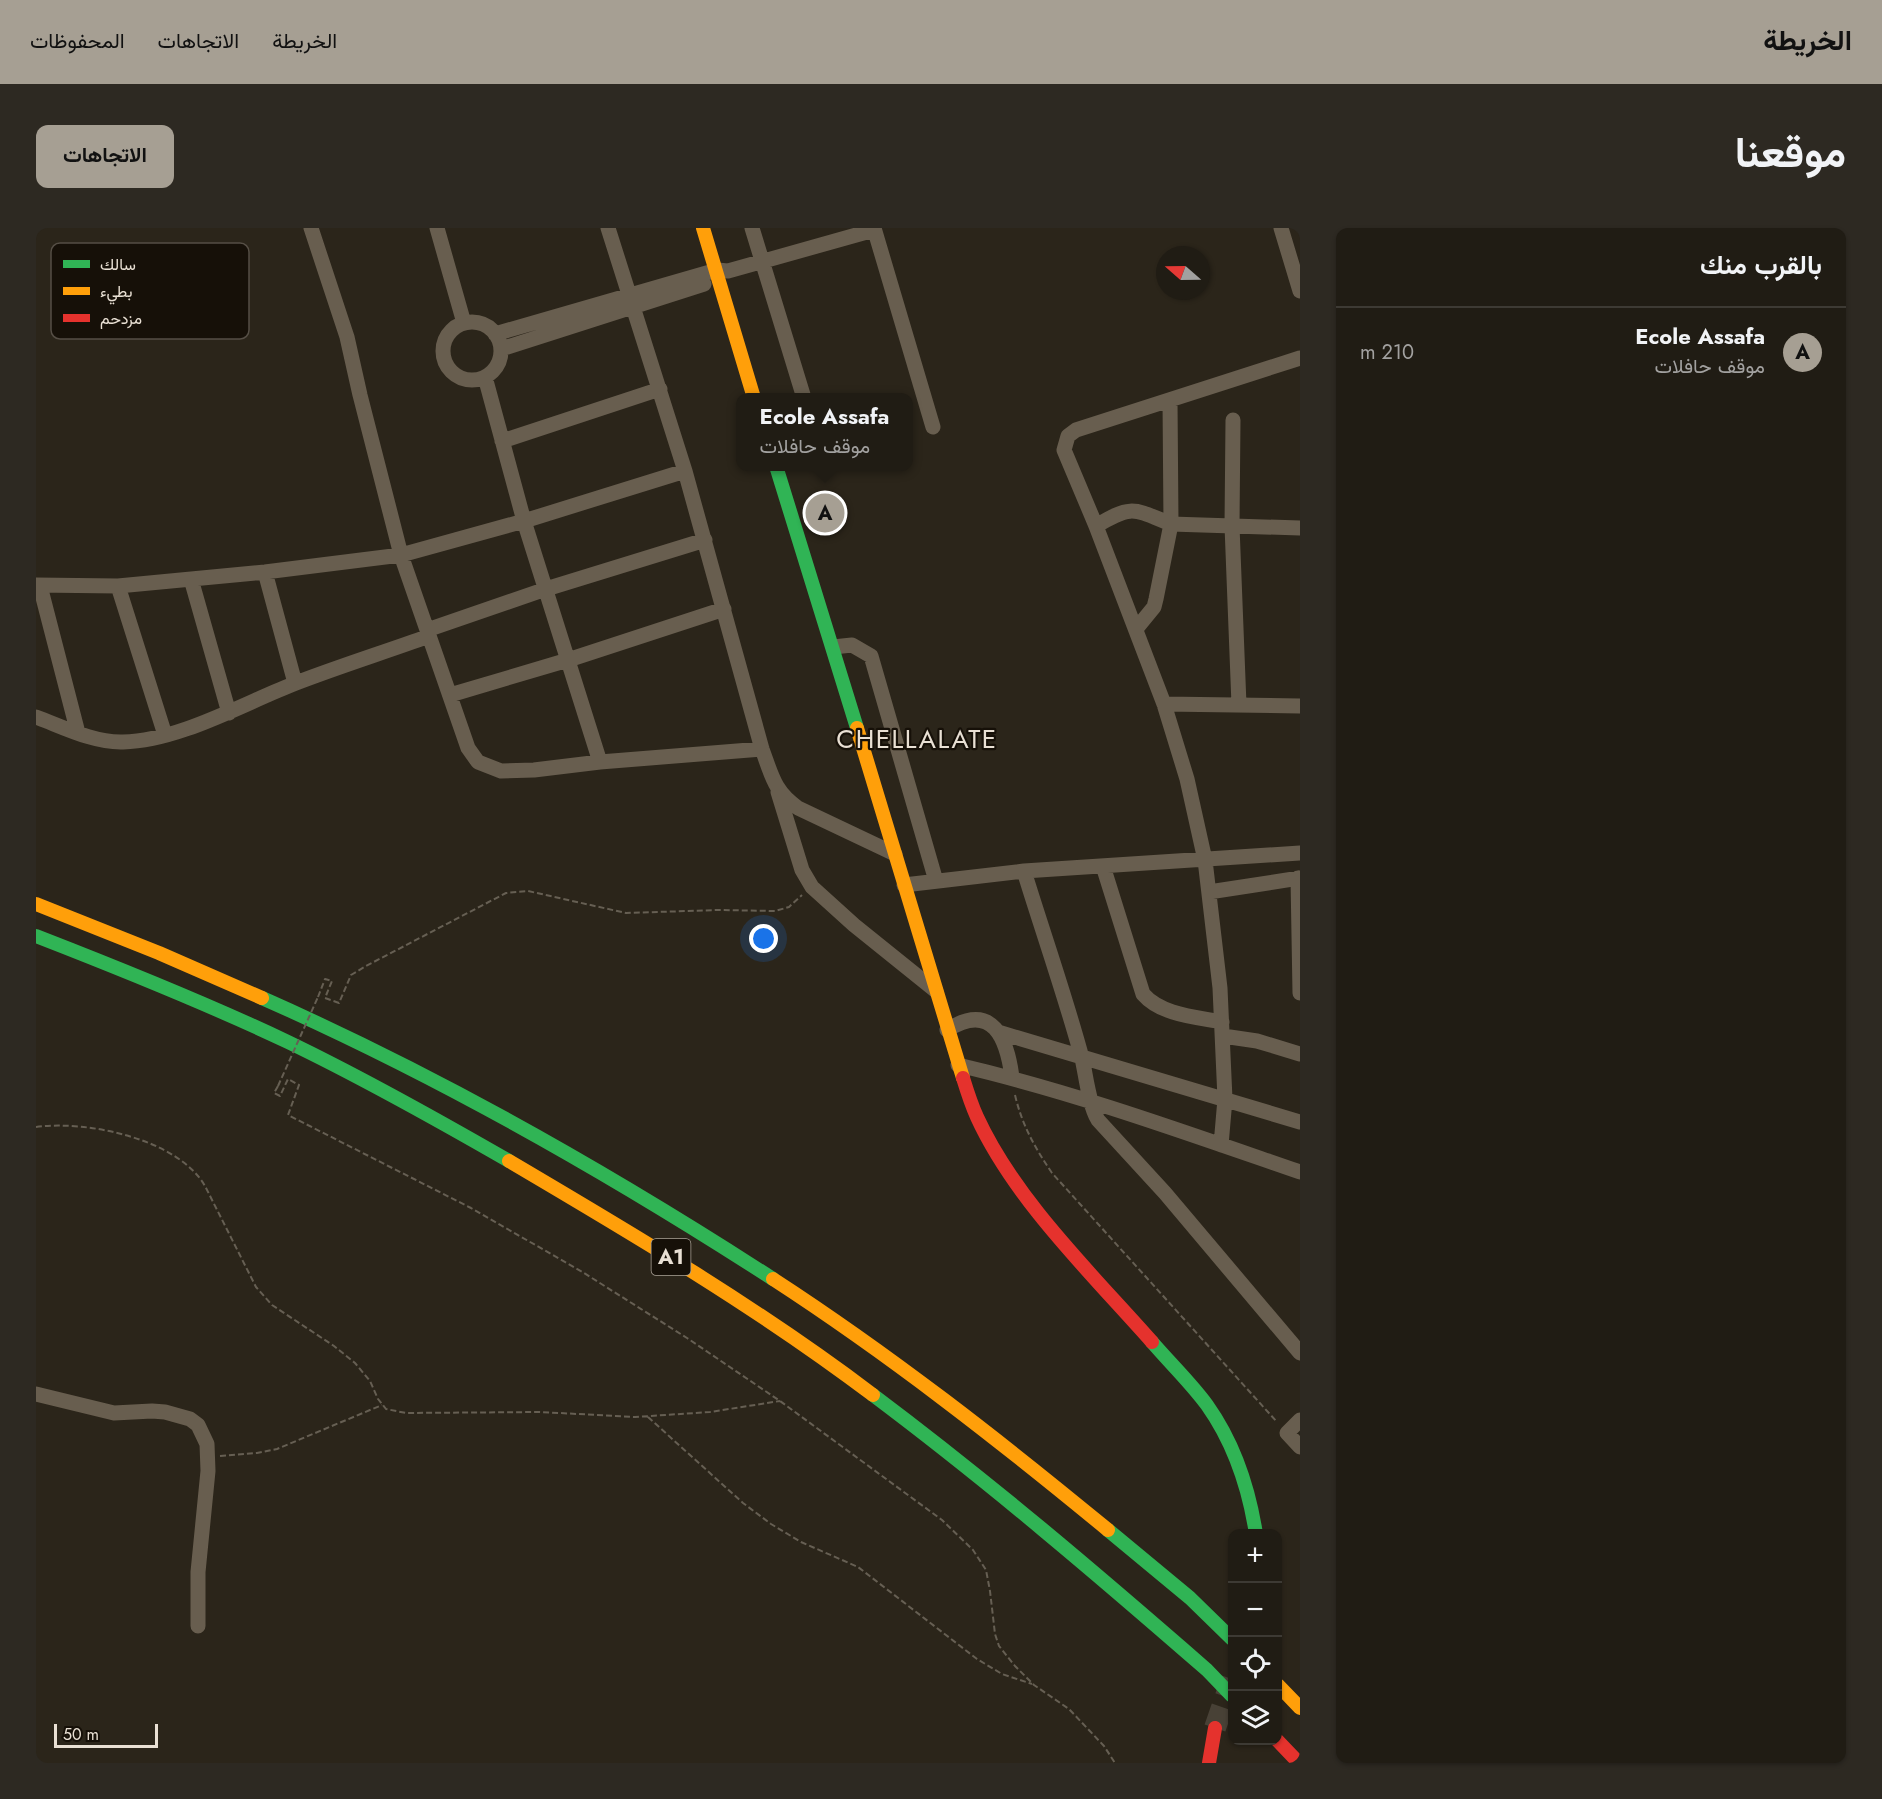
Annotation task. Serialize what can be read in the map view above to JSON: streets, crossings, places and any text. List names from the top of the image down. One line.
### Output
{"streets":{"main road":["A1"]},"districts":["CHELLALATE"],"legend":["سالك","بطيء","مزدحم"],"scale_bar":"50 m","north":"left","page":{"header":"الخريطة","nav":["الخريطة","الاتجاهات","المحفوظات"],"title":"موقعنا","buttons":"الاتجاهات","heading":"بالقرب منك","list":[{"mark":"A","name":"Ecole Assafa","note":"موقف حافلات","value":"210 m"}],"popup":["Ecole Assafa","موقف حافلات"],"pins":"A","map_buttons":["+","−"],"scale":"50 m"}}
